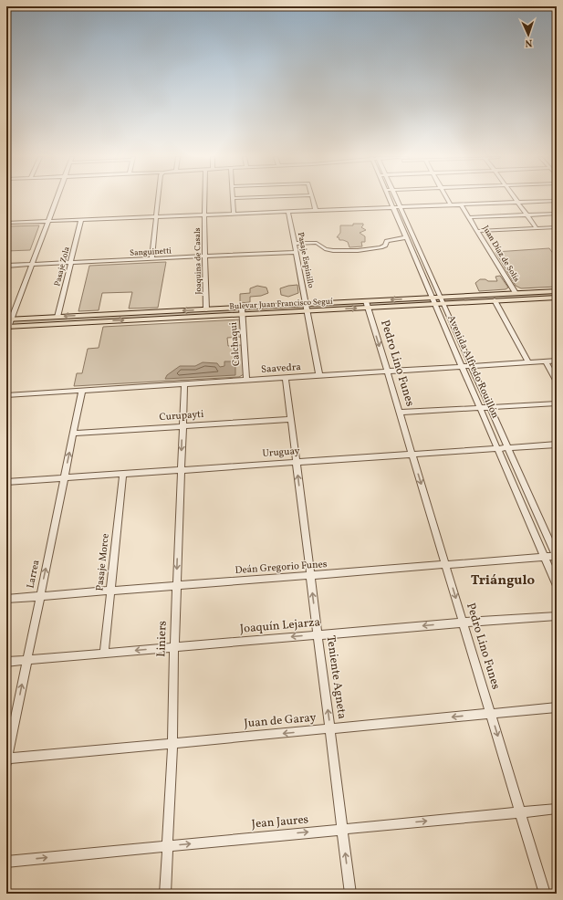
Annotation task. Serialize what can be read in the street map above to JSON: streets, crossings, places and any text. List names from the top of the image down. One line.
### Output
{"streets":{"main road":["Bulevar Juan Francisco Seguí"],"street":["Sanguinetti","Juan Díaz de Solís","Pasaje Espinillo","Joaquina de Casals","Pasaje Zola","Calchaqui","Pedro Lino Funes","Avenida Alfredo Rouillón","Saavedra","Curupayti","Uruguay","Pasaje Morce","Deán Gregorio Funes","Larrea","Joaquín Lejarza","Liniers","Teniente Agneta","Juan de Garay","Jean Jaures"]},"crossings":[["Sanguinetti","Pasaje Espinillo"],["Sanguinetti","Joaquina de Casals"],["Sanguinetti","Pasaje Zola"],["Juan Díaz de Solís","Bulevar Juan Francisco Seguí"],["Pasaje Espinillo","Bulevar Juan Francisco Seguí"],["Pasaje Espinillo","Saavedra"],["Joaquina de Casals","Bulevar Juan Francisco Seguí"],["Pasaje Zola","Bulevar Juan Francisco Seguí"],["Bulevar Juan Francisco Seguí","Calchaqui"],["Bulevar Juan Francisco Seguí","Pedro Lino Funes"],["Bulevar Juan Francisco Seguí","Avenida Alfredo Rouillón"],["Calchaqui","Saavedra"],["Pedro Lino Funes","Saavedra"],["Pedro Lino Funes","Uruguay"],["Pedro Lino Funes","Deán Gregorio Funes"],["Pedro Lino Funes","Joaquín Lejarza"],["Pedro Lino Funes","Juan de Garay"],["Pedro Lino Funes","Jean Jaures"],["Avenida Alfredo Rouillón","Saavedra"],["Avenida Alfredo Rouillón","Uruguay"],["Avenida Alfredo Rouillón","Deán Gregorio Funes"],["Saavedra","Larrea"],["Saavedra","Liniers"],["Saavedra","Teniente Agneta"],["Curupayti","Larrea"],["Curupayti","Liniers"],["Curupayti","Teniente Agneta"],["Uruguay","Pasaje Morce"],["Uruguay","Larrea"],["Uruguay","Liniers"],["Uruguay","Teniente Agneta"],["Pasaje Morce","Deán Gregorio Funes"],["Pasaje Morce","Joaquín Lejarza"],["Deán Gregorio Funes","Larrea"],["Deán Gregorio Funes","Liniers"],["Deán Gregorio Funes","Teniente Agneta"],["Larrea","Joaquín Lejarza"],["Larrea","Juan de Garay"],["Joaquín Lejarza","Liniers"],["Joaquín Lejarza","Teniente Agneta"],["Liniers","Juan de Garay"],["Liniers","Jean Jaures"],["Teniente Agneta","Juan de Garay"],["Teniente Agneta","Jean Jaures"]],"one_way":["Pedro Lino Funes","Larrea","Joaquín Lejarza","Teniente Agneta","Juan de Garay","Jean Jaures"],"districts":["Triángulo"],"north":"bottom"}
